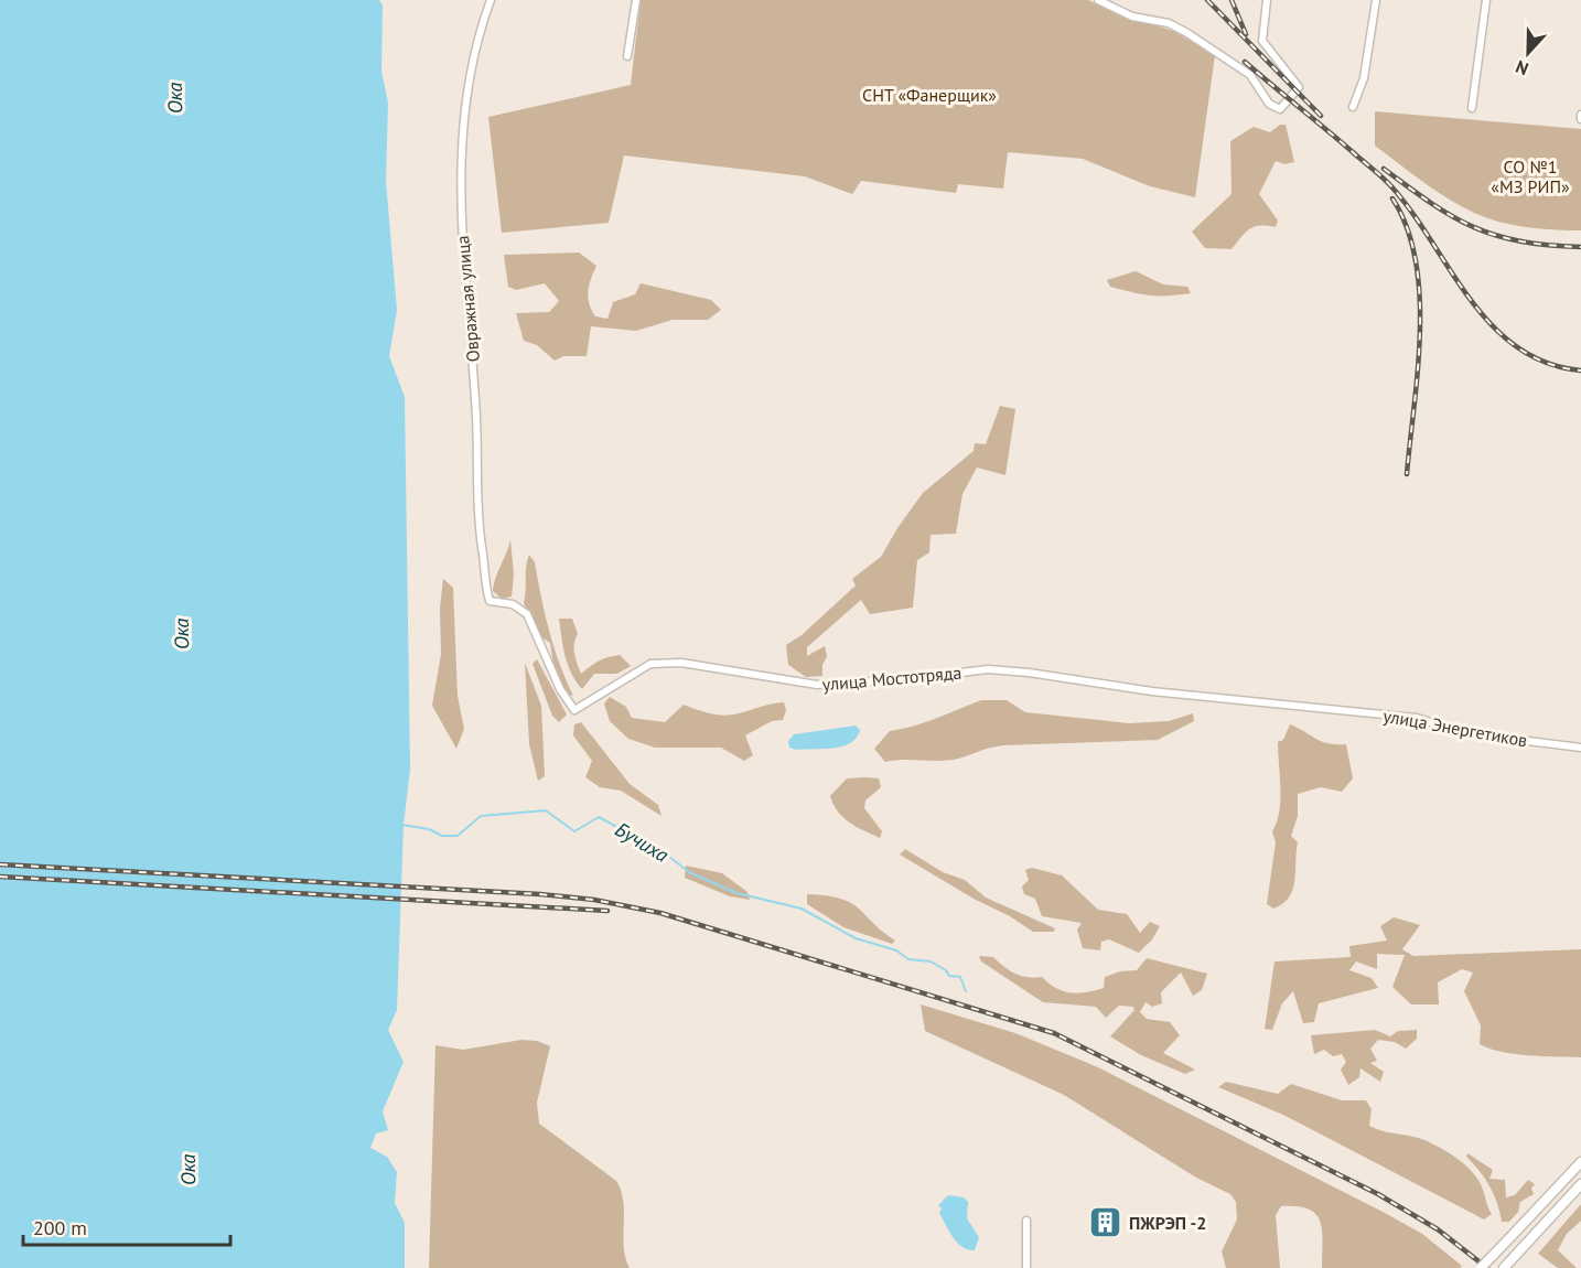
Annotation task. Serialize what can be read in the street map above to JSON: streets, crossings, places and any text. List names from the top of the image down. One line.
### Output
{"streets":{"street":["Овражная улица","улица Мостотряда","улица Энергетиков"]},"crossings":[["Овражная улица","улица Мостотряда"],["улица Мостотряда","улица Энергетиков"]],"water":["Ока","Бучиха"],"parks":["СНТ «Фанерщик»","СО №1 «МЗ РИП»"],"places":{"building":["ПЖРЭП -2"]},"scale_bar":"200 m","north":"bottom"}
